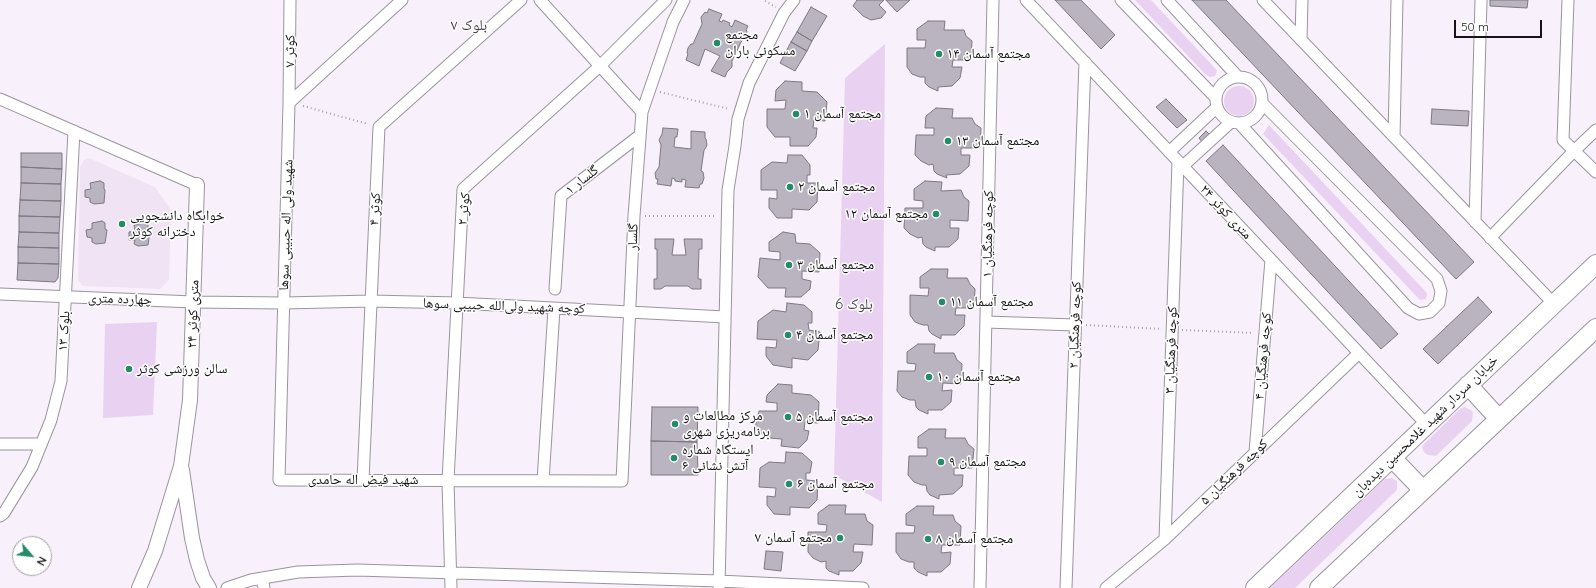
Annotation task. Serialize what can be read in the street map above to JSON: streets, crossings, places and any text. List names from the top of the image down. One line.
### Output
{"streets":{"main road":["خیابان سردار شهید غلامحسین دیده‌بان"],"street":["کوثر ۷","گلسار ۱","کوثر ۴","کوثر ۲","۲۴ متری کوثر","شهید ولی اله حبیبی سوها","کوچه فرهنگیان ۱","گلسار","چهارده متری","کوچه شهید ولی‌الله حبیبی سوها","کوچه فرهنگیان ۲","بلوک ۱۳","کوچه فرهنگیان ۳","کوچه فرهنگیان ۴","کوچه فرهنگیان ۵","شهید فیض اله حامدی"]},"crossings":[["کوثر ۷","شهید ولی اله حبیبی سوها"],["گلسار ۱","گلسار"],["کوثر ۴","کوچه شهید ولی‌الله حبیبی سوها"],["کوثر ۴","شهید فیض اله حامدی"],["کوثر ۲","کوچه شهید ولی‌الله حبیبی سوها"],["کوثر ۲","شهید فیض اله حامدی"],["۲۴ متری کوثر","شهید ولی اله حبیبی سوها"],["۲۴ متری کوثر","چهارده متری"],["۲۴ متری کوثر","کوچه فرهنگیان ۲"],["۲۴ متری کوثر","کوچه فرهنگیان ۳"],["۲۴ متری کوثر","کوچه فرهنگیان ۴"],["۲۴ متری کوثر","خیابان سردار شهید غلامحسین دیده‌بان"],["۲۴ متری کوثر","کوچه فرهنگیان ۵"],["شهید ولی اله حبیبی سوها","چهارده متری"],["شهید ولی اله حبیبی سوها","کوچه شهید ولی‌الله حبیبی سوها"],["شهید ولی اله حبیبی سوها","شهید فیض اله حامدی"],["گلسار","کوچه شهید ولی‌الله حبیبی سوها"],["گلسار","شهید فیض اله حامدی"],["چهارده متری","بلوک ۱۳"],["کوچه شهید ولی‌الله حبیبی سوها","شهید فیض اله حامدی"],["کوچه فرهنگیان ۳","کوچه فرهنگیان ۵"],["کوچه فرهنگیان ۴","کوچه فرهنگیان ۵"]],"districts":["بلوک ۷","بلوک 6"],"places":["مجتمع مسکونی باران","مجتمع آسمان ۱۴","مجتمع آسمان ۱","مجتمع آسمان ۱۳","مجتمع آسمان ۲","مجتمع آسمان ۱۲","خوابگاه دانشجویی دخترانه کوثر","مجتمع آسمان ۳","مجتمع آسمان ۱۱","مجتمع آسمان ۴","سالن ورزشی کوثر","مجتمع آسمان ۱۰","مجتمع آسمان ۵","مرکز مطالعات و برنامه‌ریزی شهری","ایستگاه شماره ۶ آتش نشانی","مجتمع آسمان ۹","مجتمع آسمان ۶","مجتمع آسمان ۷","مجتمع آسمان ۸"],"scale_bar":"50 m","north":"bottom right"}
